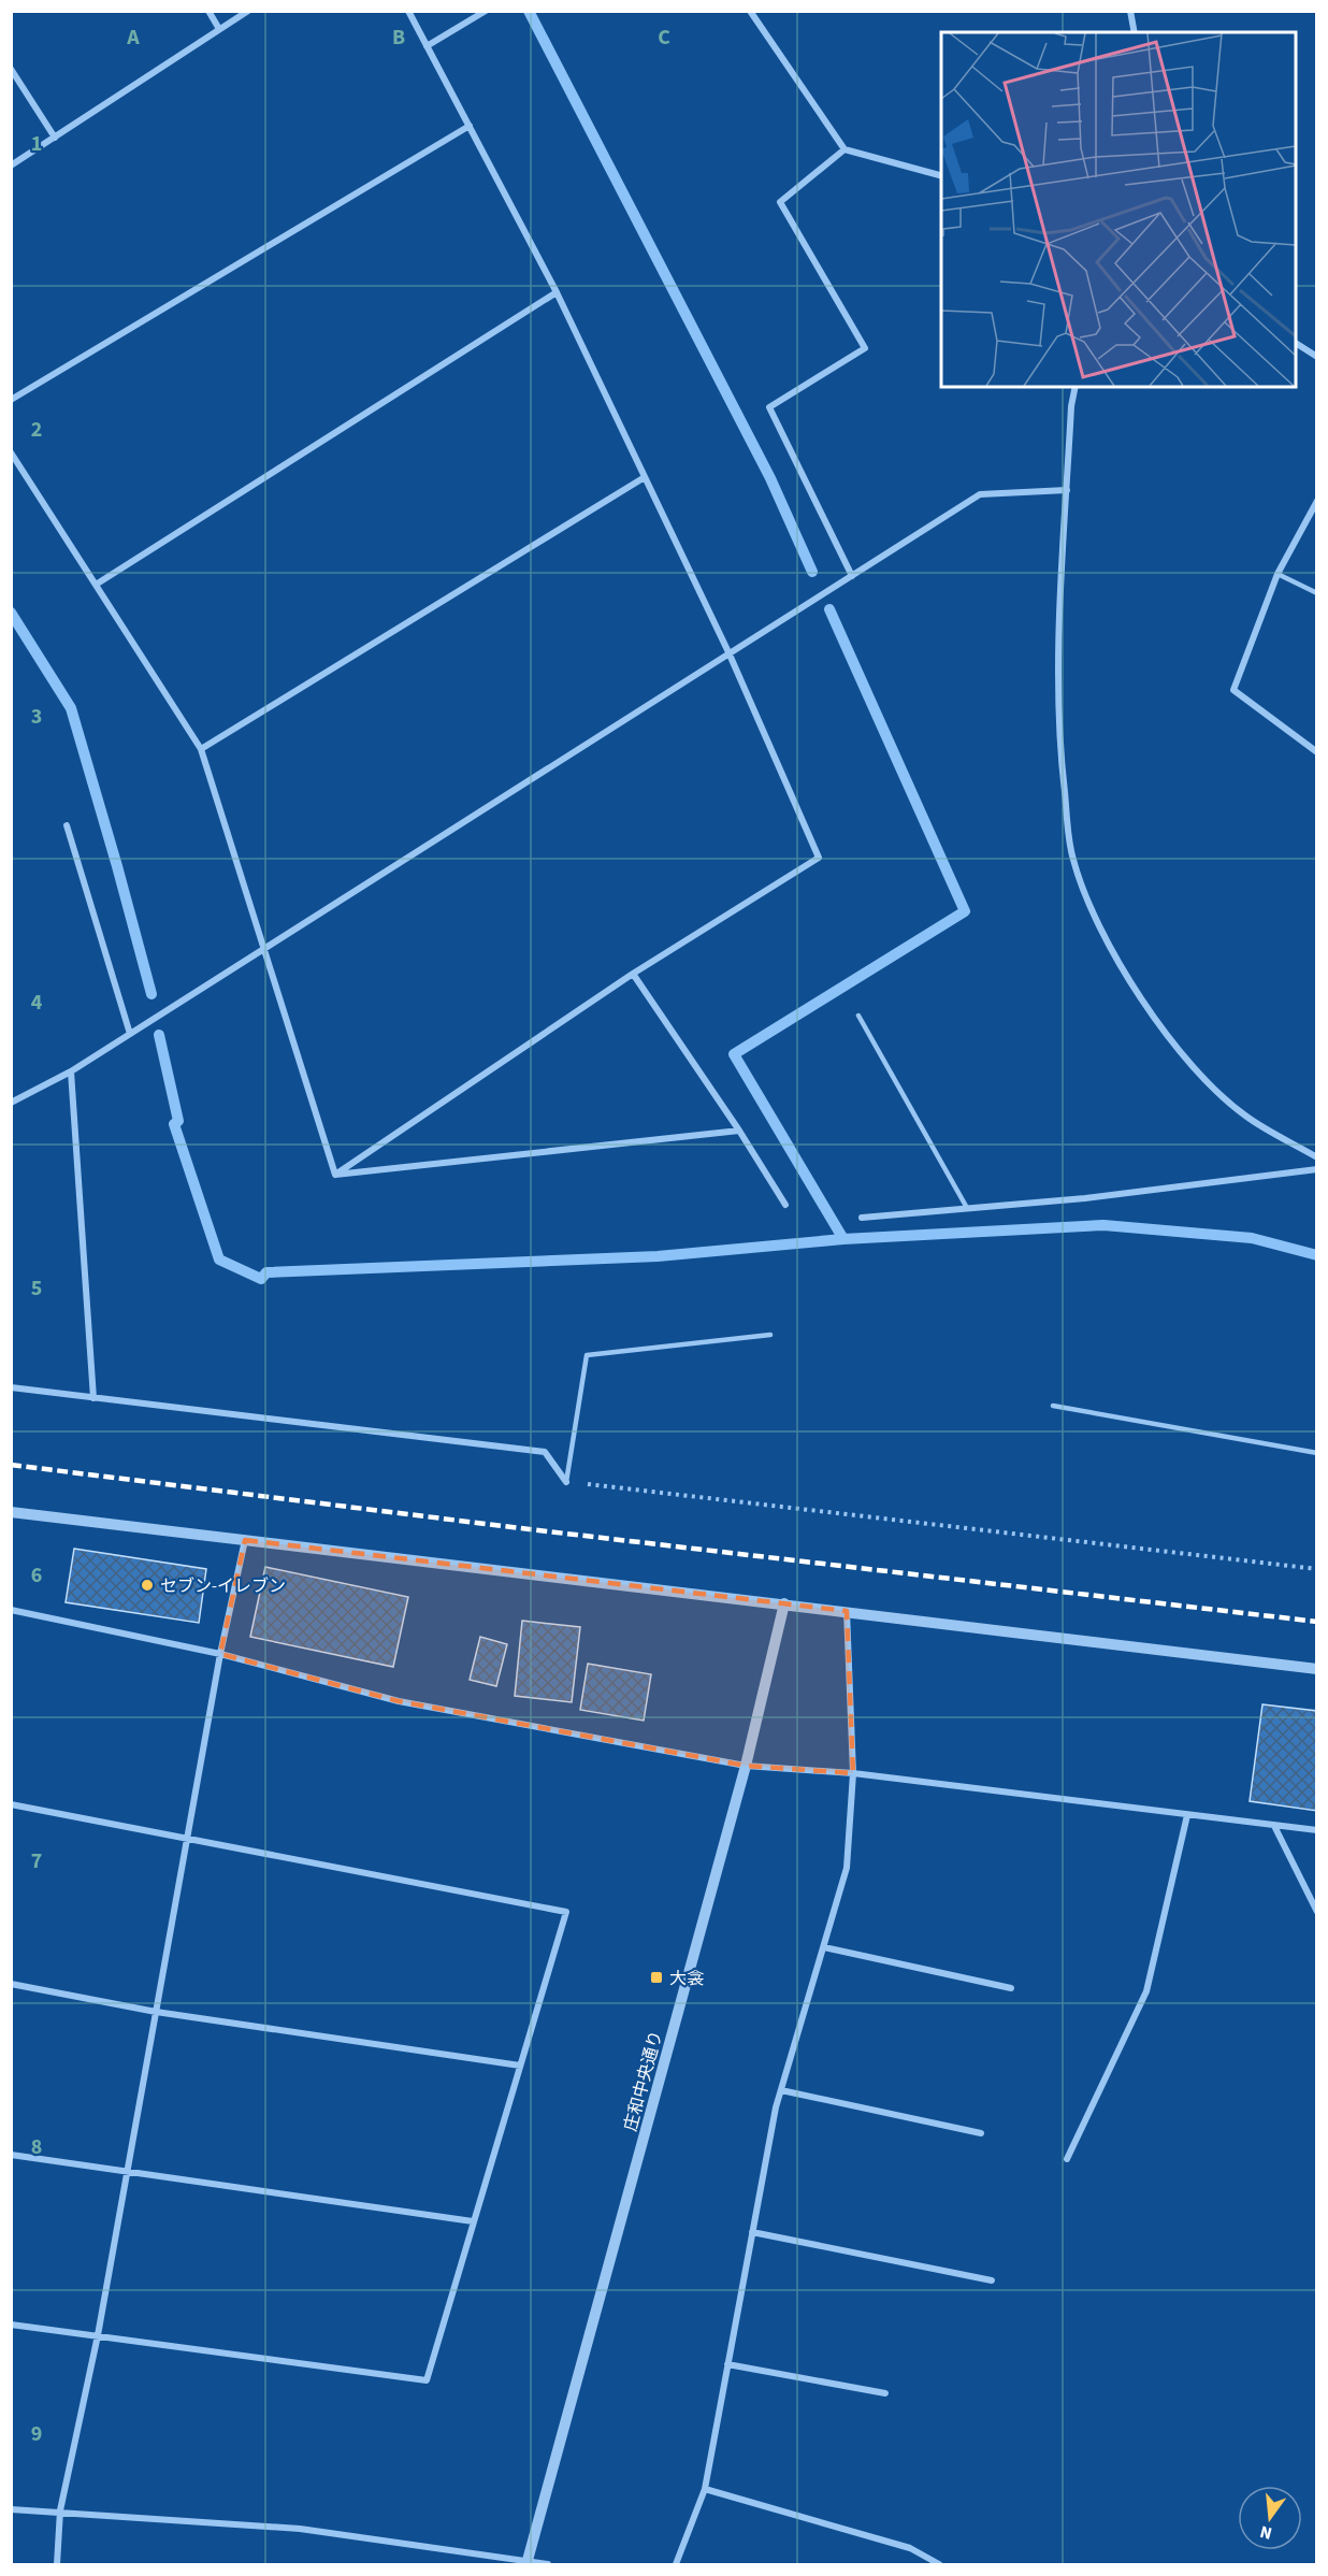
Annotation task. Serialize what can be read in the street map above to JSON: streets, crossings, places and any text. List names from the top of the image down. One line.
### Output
{"streets":{"street":["庄和中央通り"]},"places":{"other":["セブン-イレブン"],"transit":["大衾"]},"north":"bottom","grid":{"columns":["A","B","C"],"rows":["1","2","3","4","5","6","7","8","9"]}}
